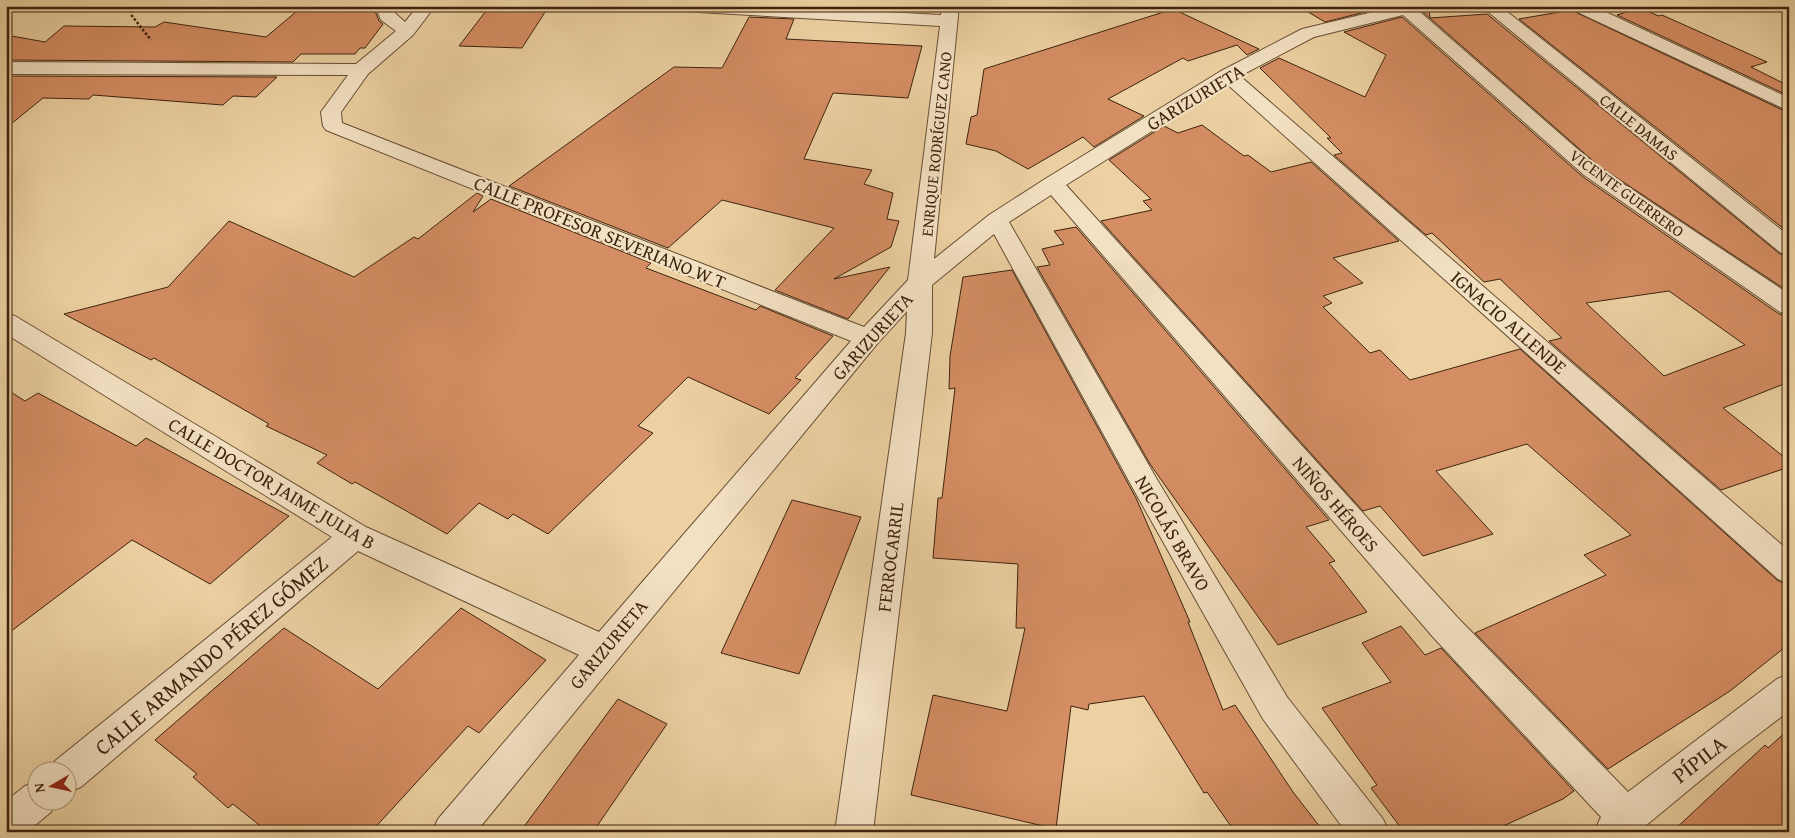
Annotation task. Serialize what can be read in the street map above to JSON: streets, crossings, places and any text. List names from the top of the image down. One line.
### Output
{"streets":{"street":["GARIZURIETA","CALLE DAMAS","ENRIQUE RODRÍGUEZ CANO","VICENTE GUERRERO","CALLE PROFESOR SEVERIANO W T","IGNACIO ALLENDE","CALLE DOCTOR JAIME JULIA B","NIÑOS HÉROES","NICOLÁS BRAVO","FERROCARRIL","CALLE ARMANDO PÉREZ GÓMEZ","PÍPILA"]},"crossings":[["GARIZURIETA","ENRIQUE RODRÍGUEZ CANO"],["GARIZURIETA","VICENTE GUERRERO"],["GARIZURIETA","CALLE PROFESOR SEVERIANO W T"],["GARIZURIETA","IGNACIO ALLENDE"],["GARIZURIETA","CALLE DOCTOR JAIME JULIA B"],["GARIZURIETA","NIÑOS HÉROES"],["GARIZURIETA","NICOLÁS BRAVO"],["GARIZURIETA","FERROCARRIL"],["ENRIQUE RODRÍGUEZ CANO","FERROCARRIL"],["CALLE DOCTOR JAIME JULIA B","CALLE ARMANDO PÉREZ GÓMEZ"],["NIÑOS HÉROES","PÍPILA"]],"north":"left"}
